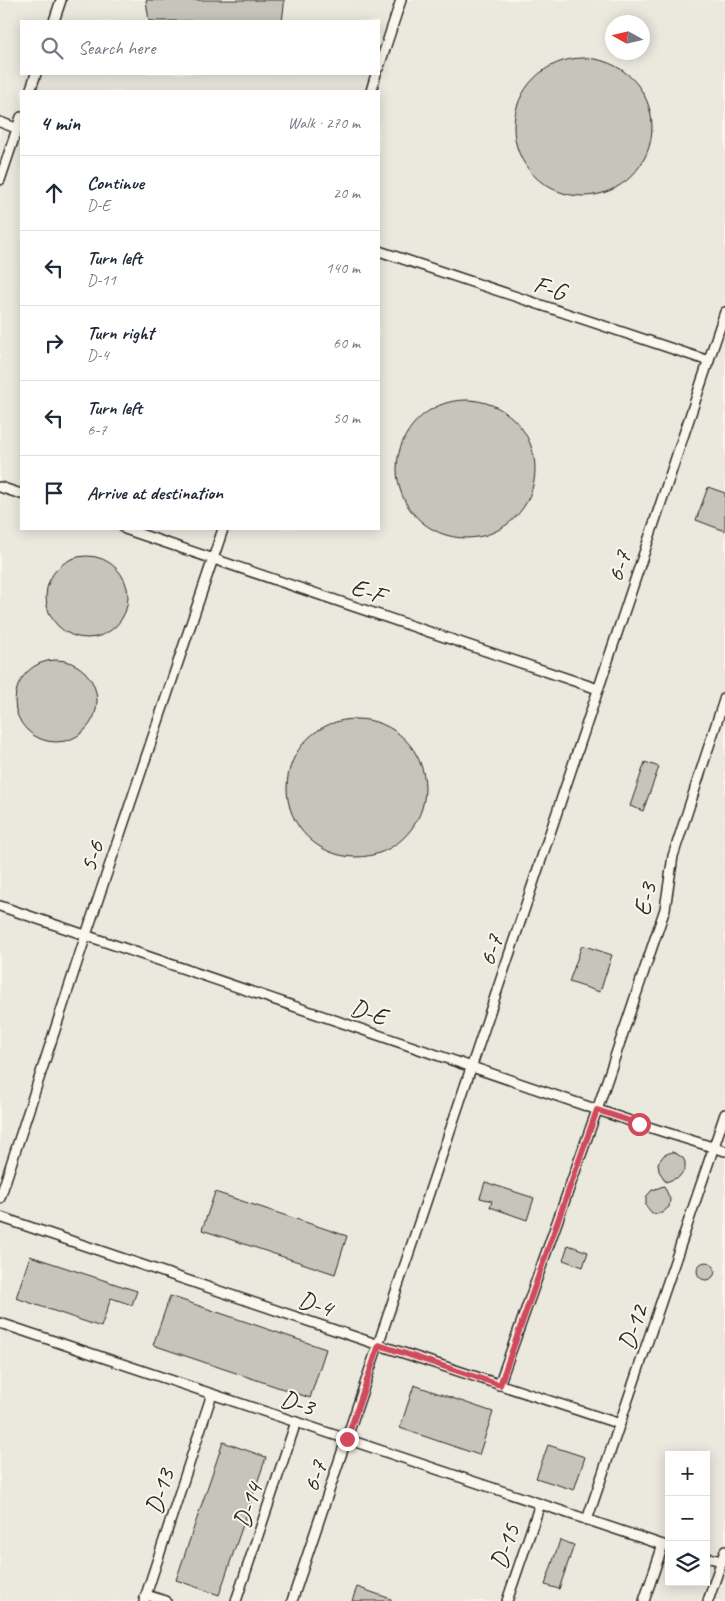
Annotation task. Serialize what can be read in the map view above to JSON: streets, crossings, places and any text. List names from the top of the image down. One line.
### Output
{"streets":{"lane":["F-G","6-7","E-F","5-6","E-3","D-E","D-4","D-12","D-3","D-13","D-14","D-15"]},"crossings":[["F-G","6-7"],["6-7","E-F"],["6-7","D-E"],["6-7","D-4"],["6-7","D-3"],["E-F","5-6"],["5-6","D-E"],["E-3","D-E"],["E-3","D-4"],["D-E","D-12"],["D-4","D-12"],["D-12","D-3"],["D-3","D-13"],["D-3","D-14"],["D-3","D-15"]],"north":"left","page":{"search":"Search here","heading":["4 min","Walk · 270 m"],"list":[["Continue","D-E","20 m"],["Turn left","D-11","140 m"],["Turn right","D-4","60 m"],["Turn left","6-7","50 m"],"Arrive at destination"],"map_buttons":["+","−"]}}
